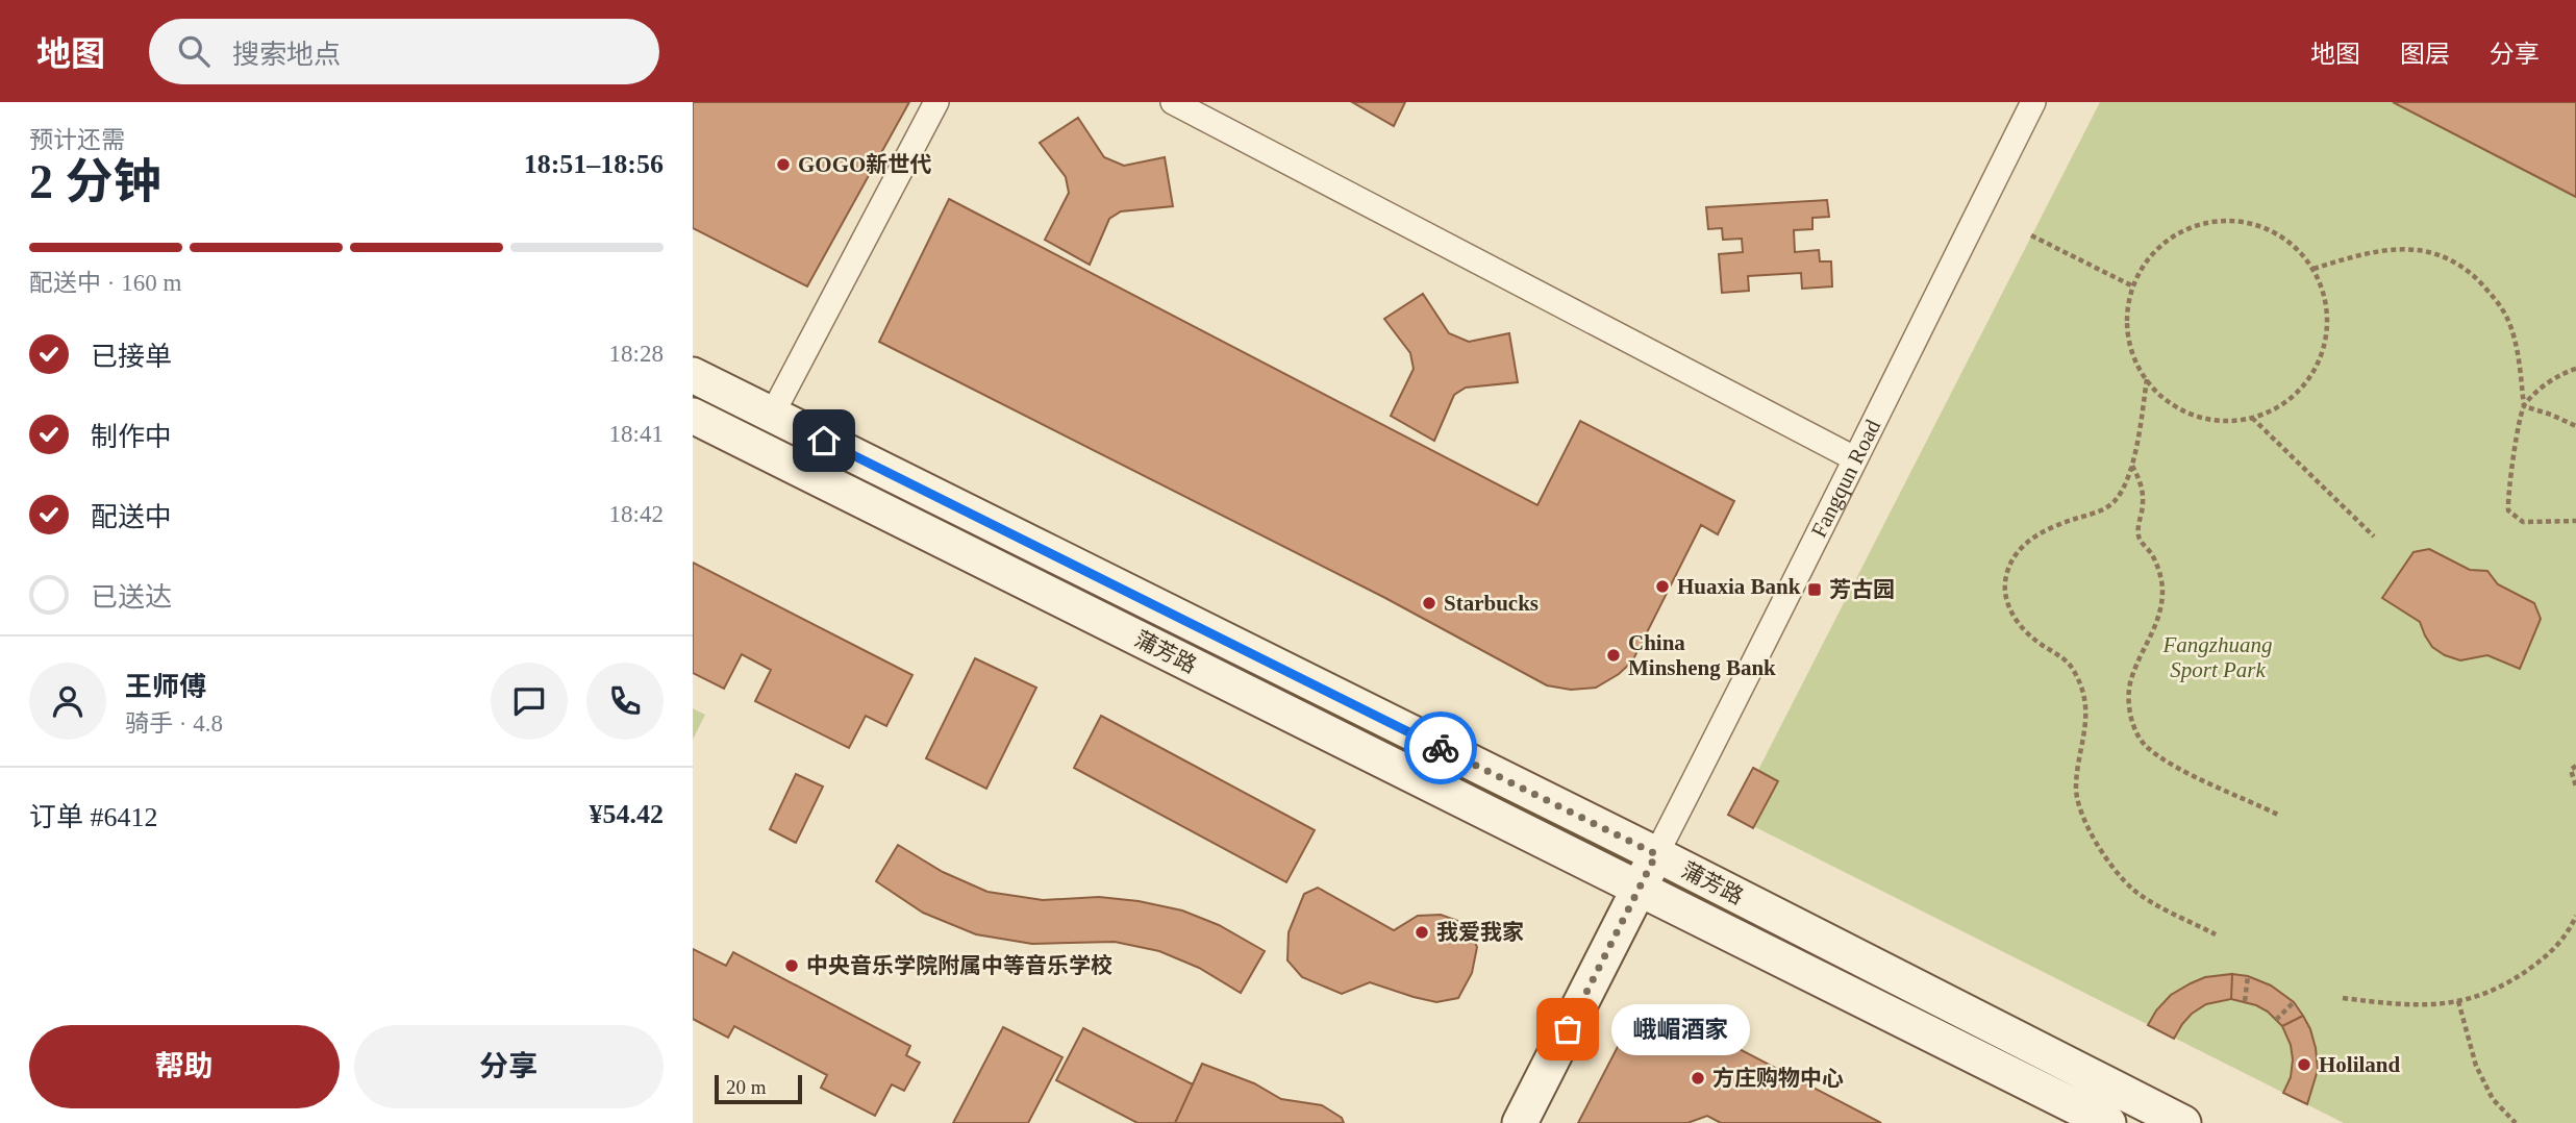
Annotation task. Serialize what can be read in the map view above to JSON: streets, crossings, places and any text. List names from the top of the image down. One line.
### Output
{"streets":{"street":["Fangqun Road","蒲芳路"]},"crossings":[["Fangqun Road","蒲芳路"]],"parks":["Fangzhuang Sport Park"],"places":{"other":["GOGO新世代","Huaxia Bank","Starbucks","China Minsheng Bank","我爱我家","中央音乐学院附属中等音乐学校","峨嵋酒家","Holiland","方庄购物中心"],"transit":["芳古园"]},"scale_bar":"20 m","page":{"header":"地图","search":"搜索地点","nav":["地图","图层","分享"],"heading":["2 分钟","预计还需","18:51–18:56"],"panel":["王师傅","骑手 · 4.8","订单 #6412","¥54.42"],"bar":"配送中 · 160 m","list":[["已接单","18:28"],["制作中","18:41"],["配送中","18:42"],"已送达"],"bubble":"峨嵋酒家","buttons":["帮助","分享"],"scale":"20 m"}}
